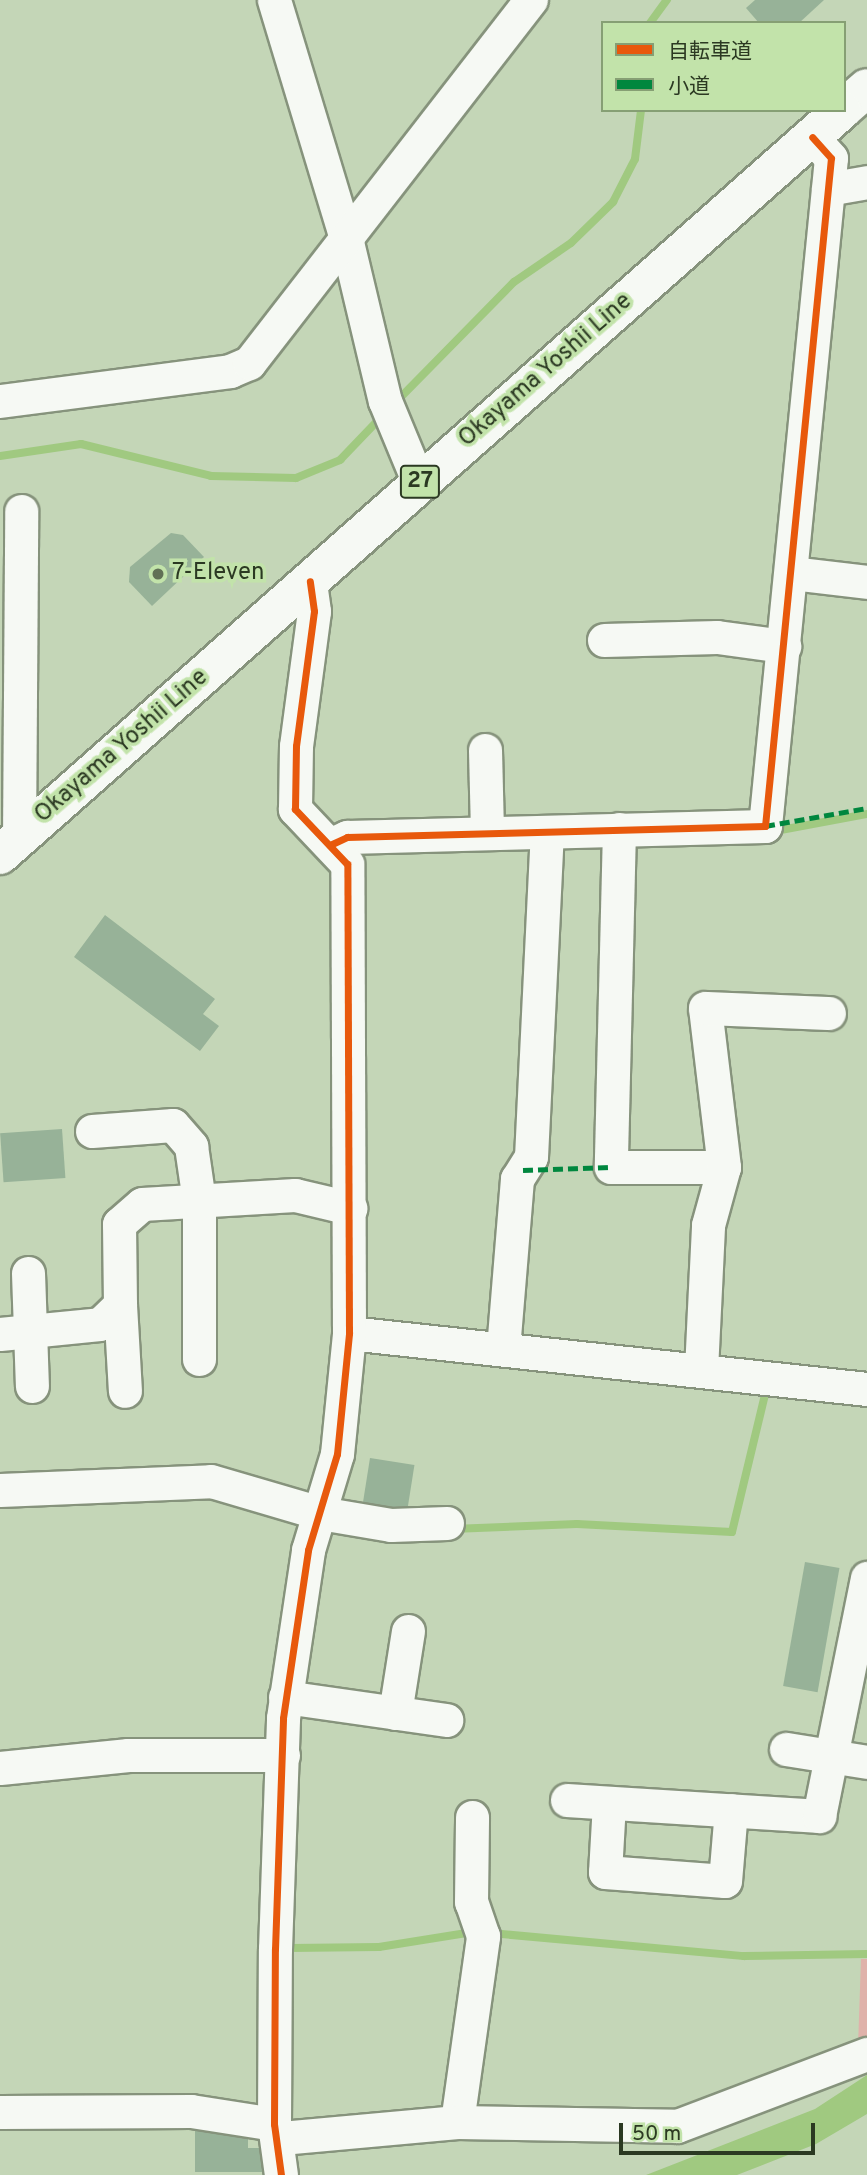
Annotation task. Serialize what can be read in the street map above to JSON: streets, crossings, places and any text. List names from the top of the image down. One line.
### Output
{"streets":{"main road":["Okayama Yoshii Line","27"]},"places":["7-Eleven"],"legend":["自転車道","小道"],"scale_bar":"50 m"}
